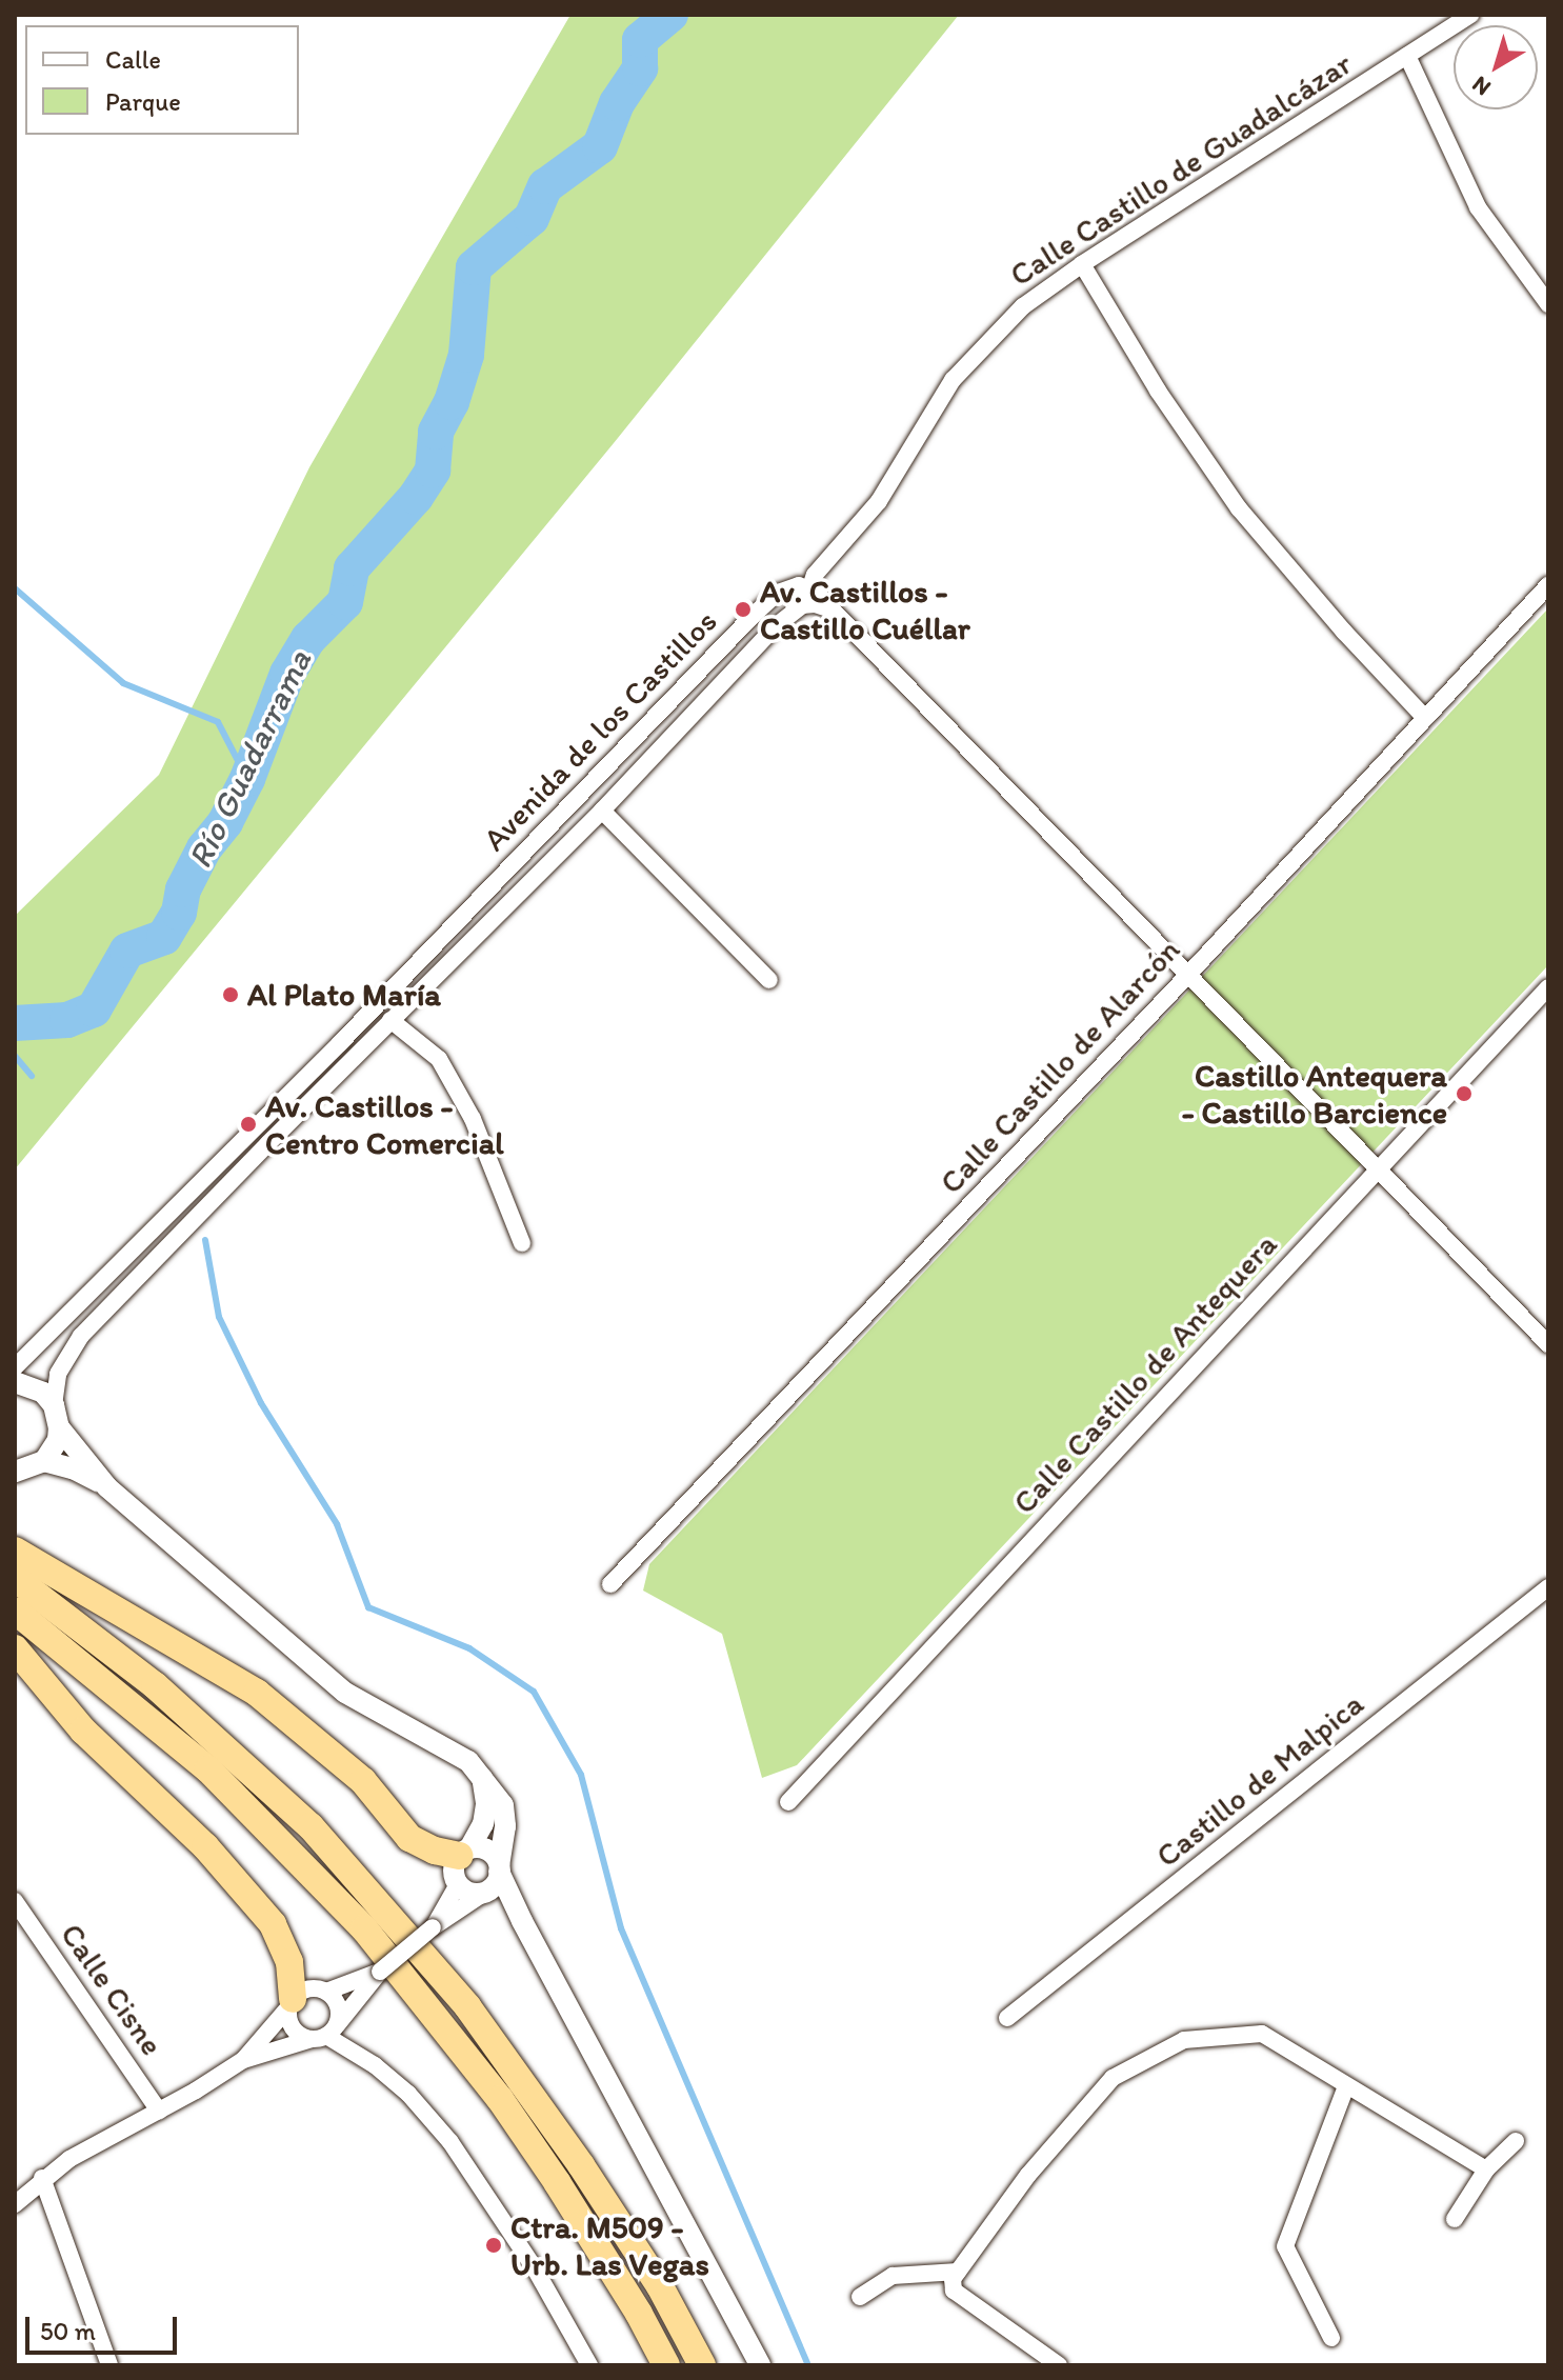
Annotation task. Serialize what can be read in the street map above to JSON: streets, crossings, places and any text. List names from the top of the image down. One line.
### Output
{"streets":{"street":["Calle Castillo de Guadalcázar","Avenida de los Castillos","Calle Castillo de Alarcón","Calle Castillo de Antequera","Castillo de Malpica","Calle Cisne"]},"crossings":[["Calle Castillo de Guadalcázar","Avenida de los Castillos"]],"water":["Río Guadarrama"],"places":["Av. Castillos - Castillo Cuéllar","Al Plato María","Castillo Antequera - Castillo Barcience","Av. Castillos - Centro Comercial","Ctra. M509 - Urb. Las Vegas"],"legend":["Calle","Parque"],"scale_bar":"50 m","north":"bottom left"}
